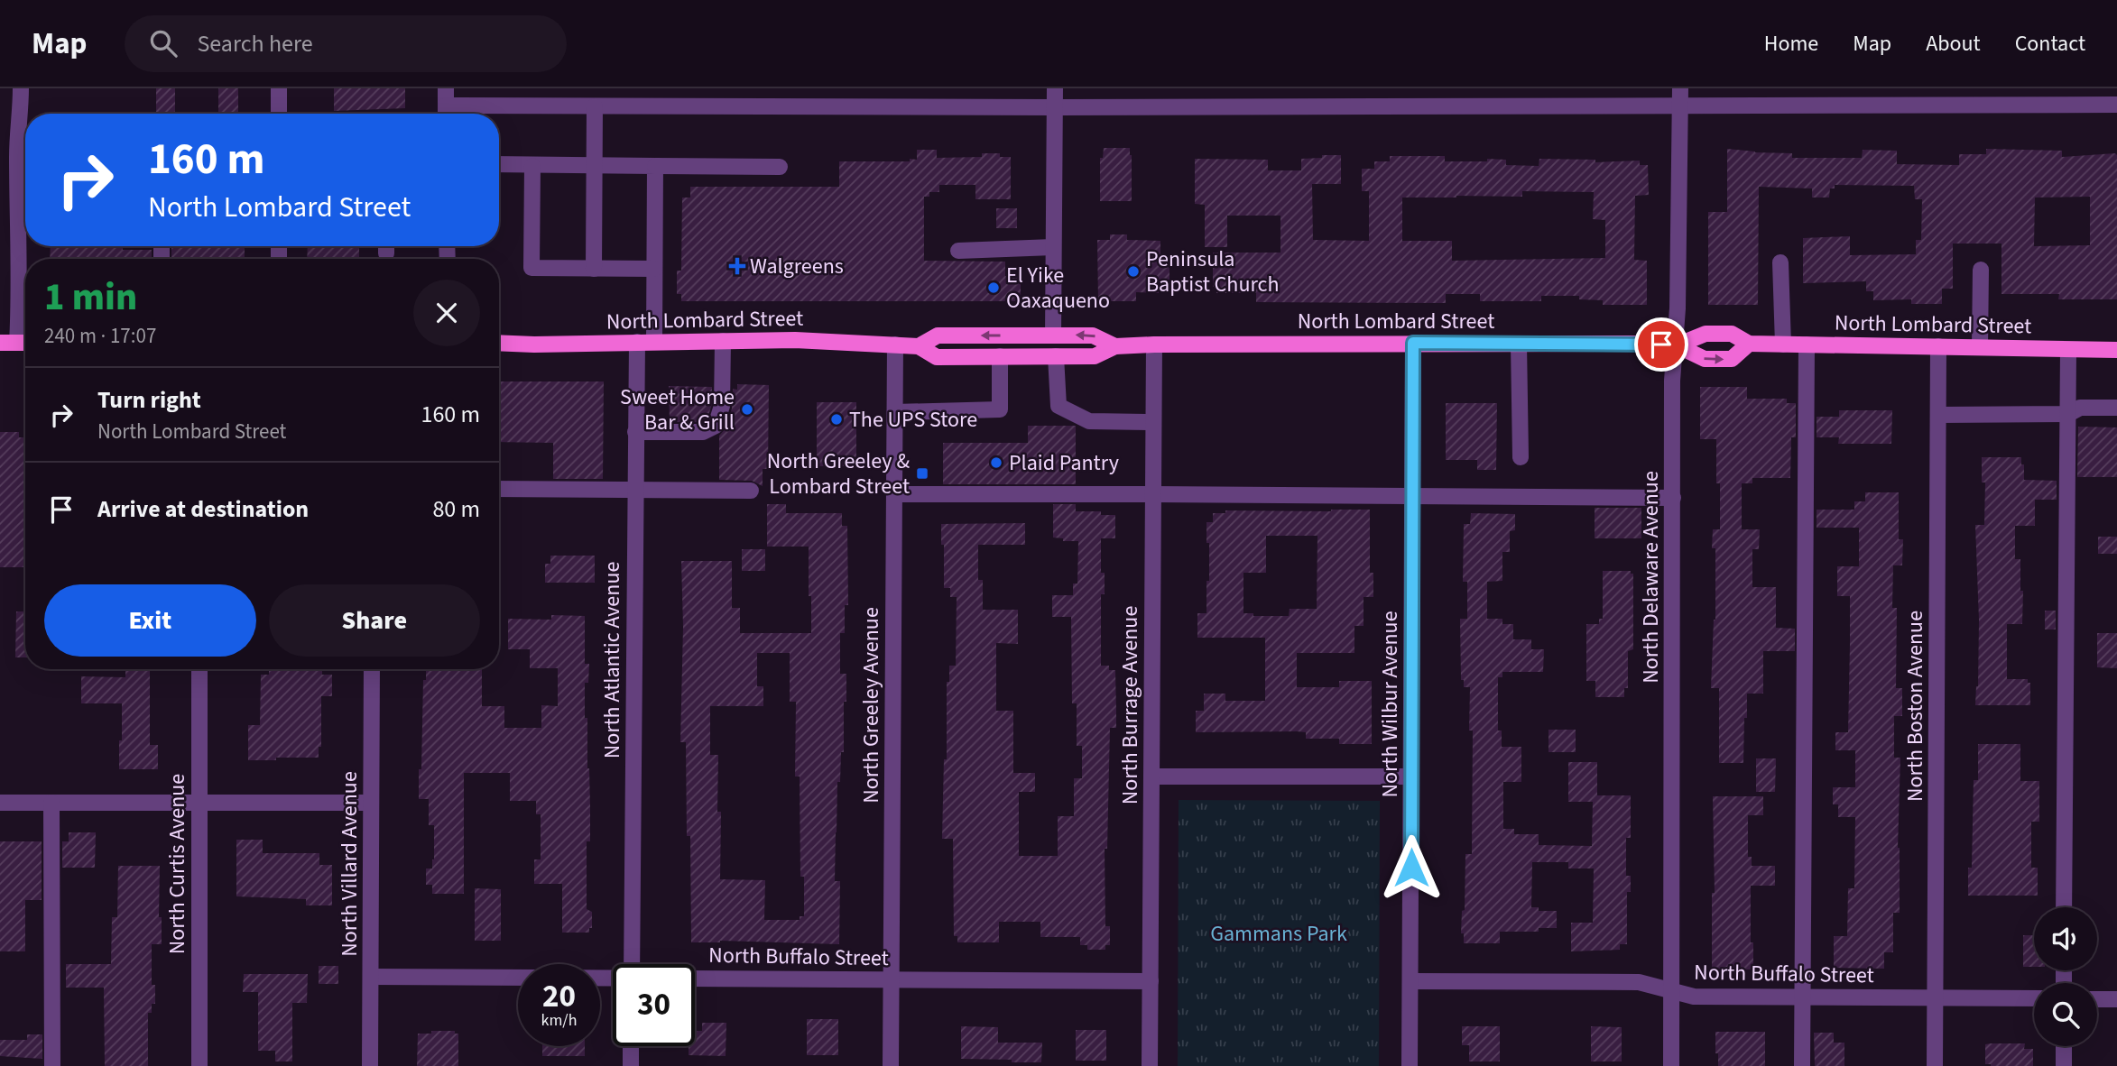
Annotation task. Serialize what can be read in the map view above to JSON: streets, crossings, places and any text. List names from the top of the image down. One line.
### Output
{"streets":{"main road":["North Lombard Street"],"street":["North Delaware Avenue","North Atlantic Avenue","North Wilbur Avenue","North Greeley Avenue","North Burrage Avenue","North Boston Avenue","North Curtis Avenue","North Villard Avenue","North Buffalo Street"]},"crossings":[["North Lombard Street","North Delaware Avenue"],["North Lombard Street","North Atlantic Avenue"],["North Lombard Street","North Wilbur Avenue"],["North Lombard Street","North Greeley Avenue"],["North Lombard Street","North Burrage Avenue"],["North Lombard Street","North Boston Avenue"],["North Delaware Avenue","North Buffalo Street"],["North Wilbur Avenue","North Buffalo Street"],["North Greeley Avenue","North Buffalo Street"],["North Burrage Avenue","North Buffalo Street"],["North Boston Avenue","North Buffalo Street"],["North Villard Avenue","North Buffalo Street"]],"parks":["Gammans Park"],"places":{"health":["Walgreens"],"other":["Peninsula Baptist Church","El Yike Oaxaqueno","Sweet Home Bar & Grill","The UPS Store","Plaid Pantry"],"transit":["North Greeley & Lombard Street"]},"page":{"header":"Map","search":"Search here","nav":["Home","Map","About","Contact"],"turn":["160 m","North Lombard Street"],"heading":["1 min","240 m · 17:07"],"list":[{"name":"Turn right","note":"North Lombard Street","value":"160 m"},{"name":"Arrive at destination","value":"80 m"}],"buttons":["Exit","Share"],"speed":"20 km/h","limit":"30"}}
